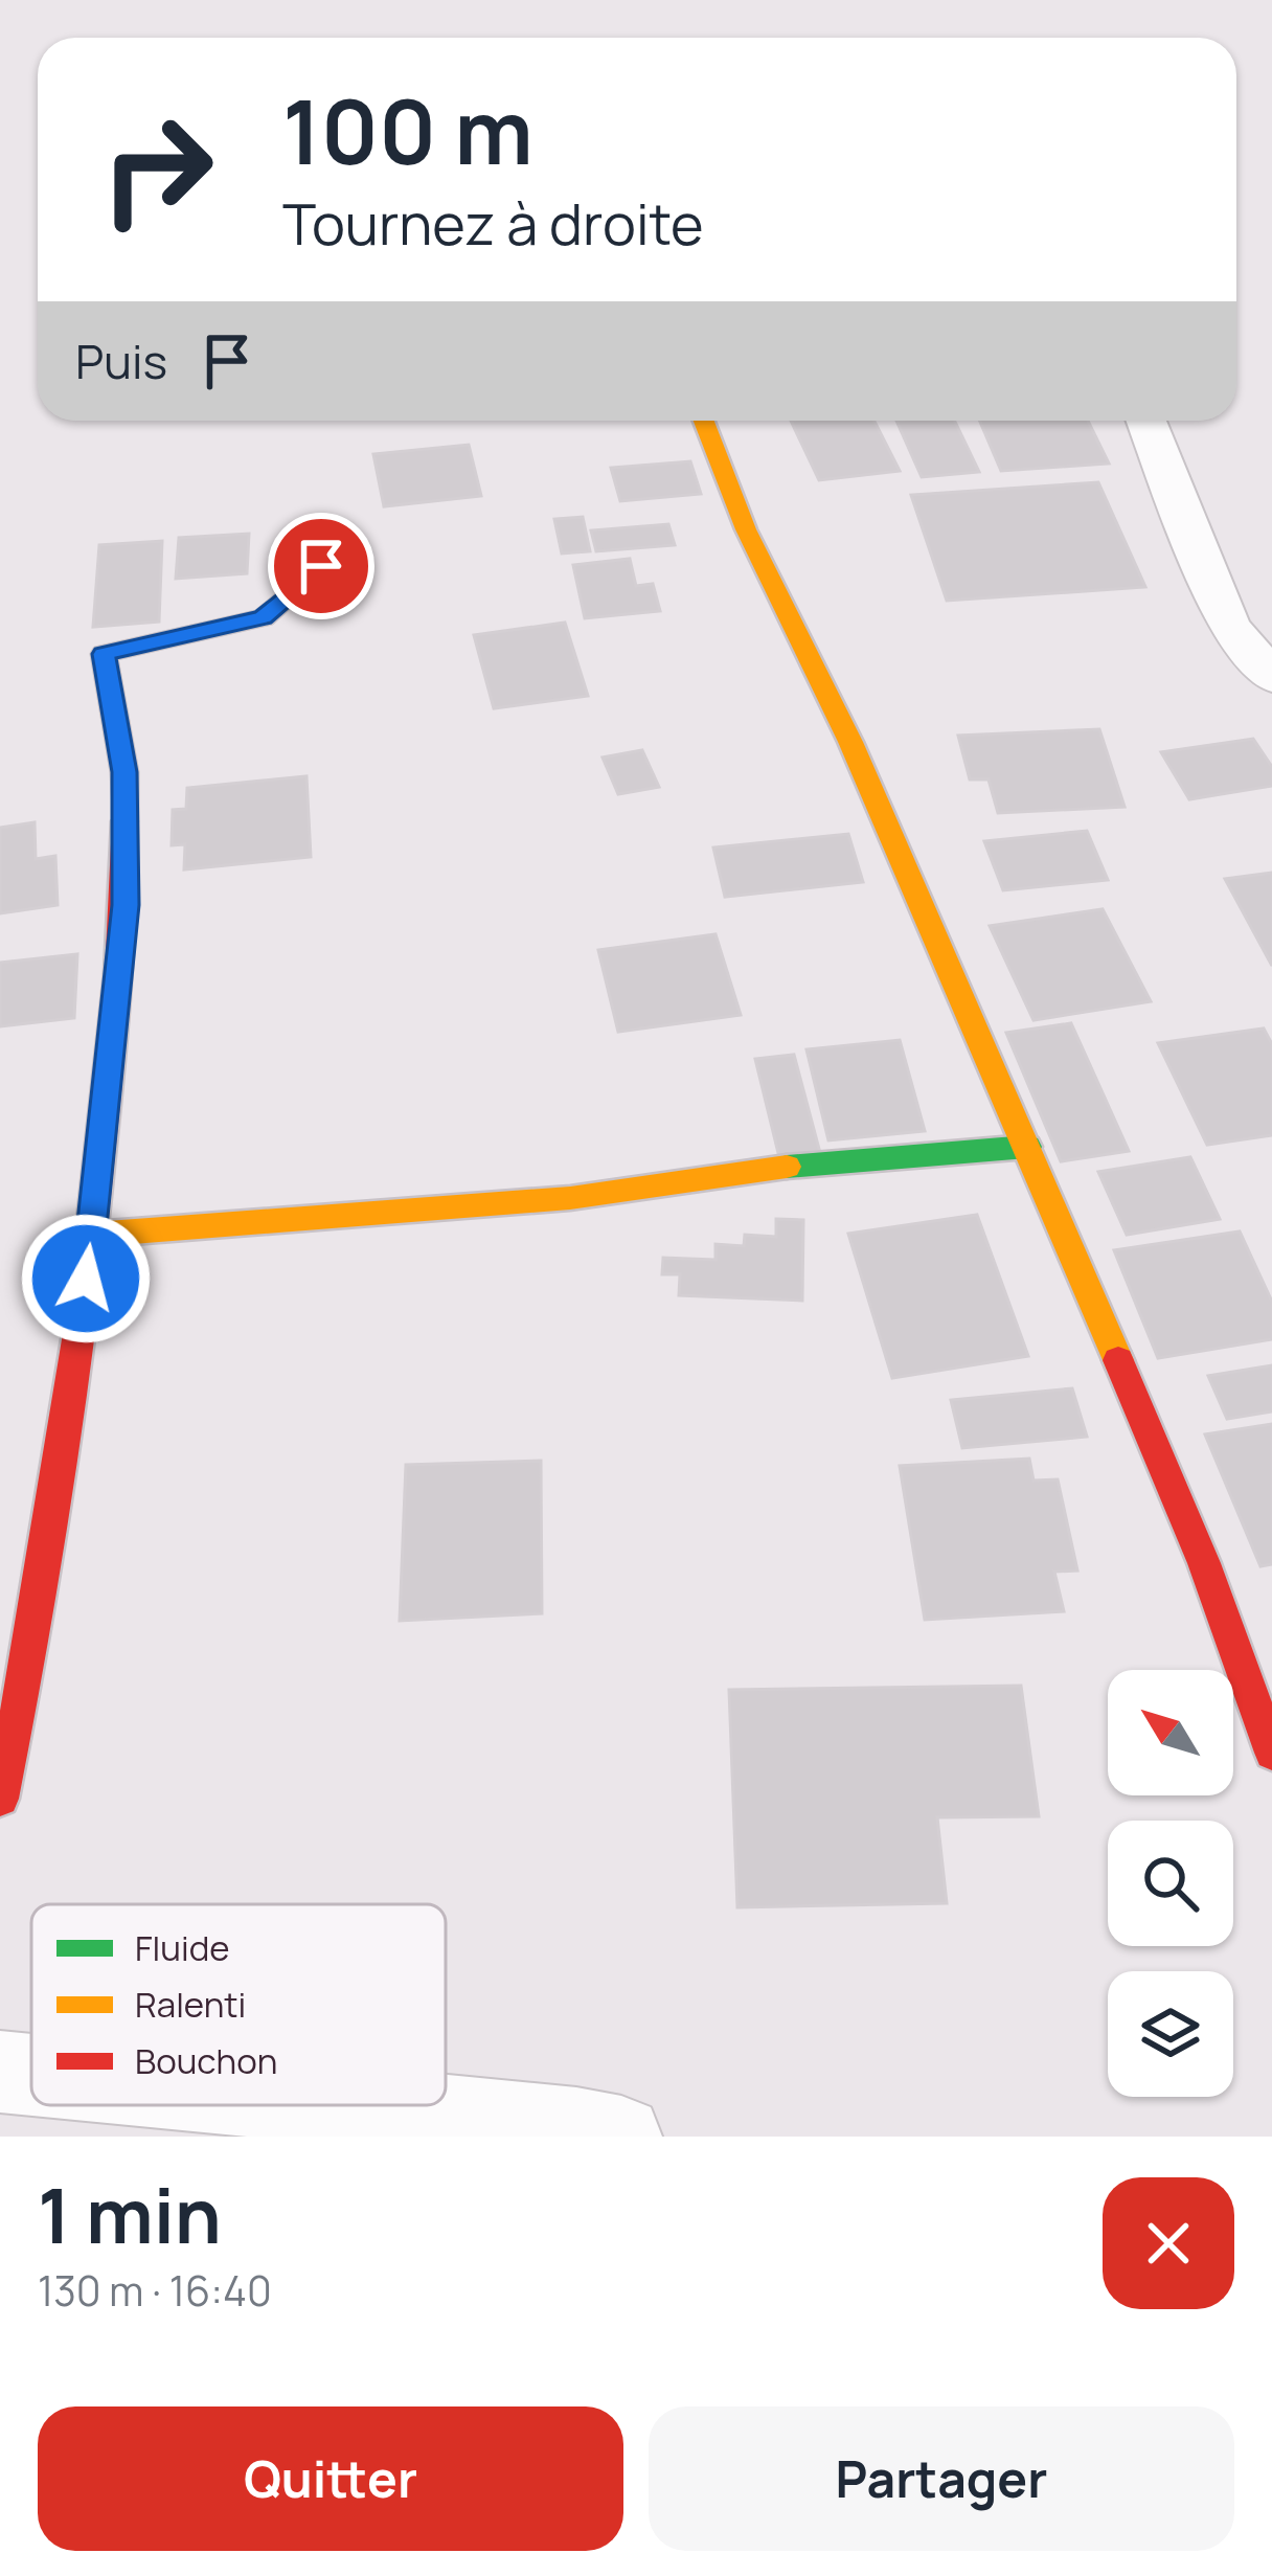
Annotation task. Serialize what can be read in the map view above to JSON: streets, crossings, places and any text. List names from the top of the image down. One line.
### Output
{"legend":["Fluide","Ralenti","Bouchon"],"north":"top left","page":{"turn":["100 m","Tournez à droite"],"then":"Puis","heading":["1 min","130 m · 16:40"],"buttons":["Quitter","Partager"]}}
